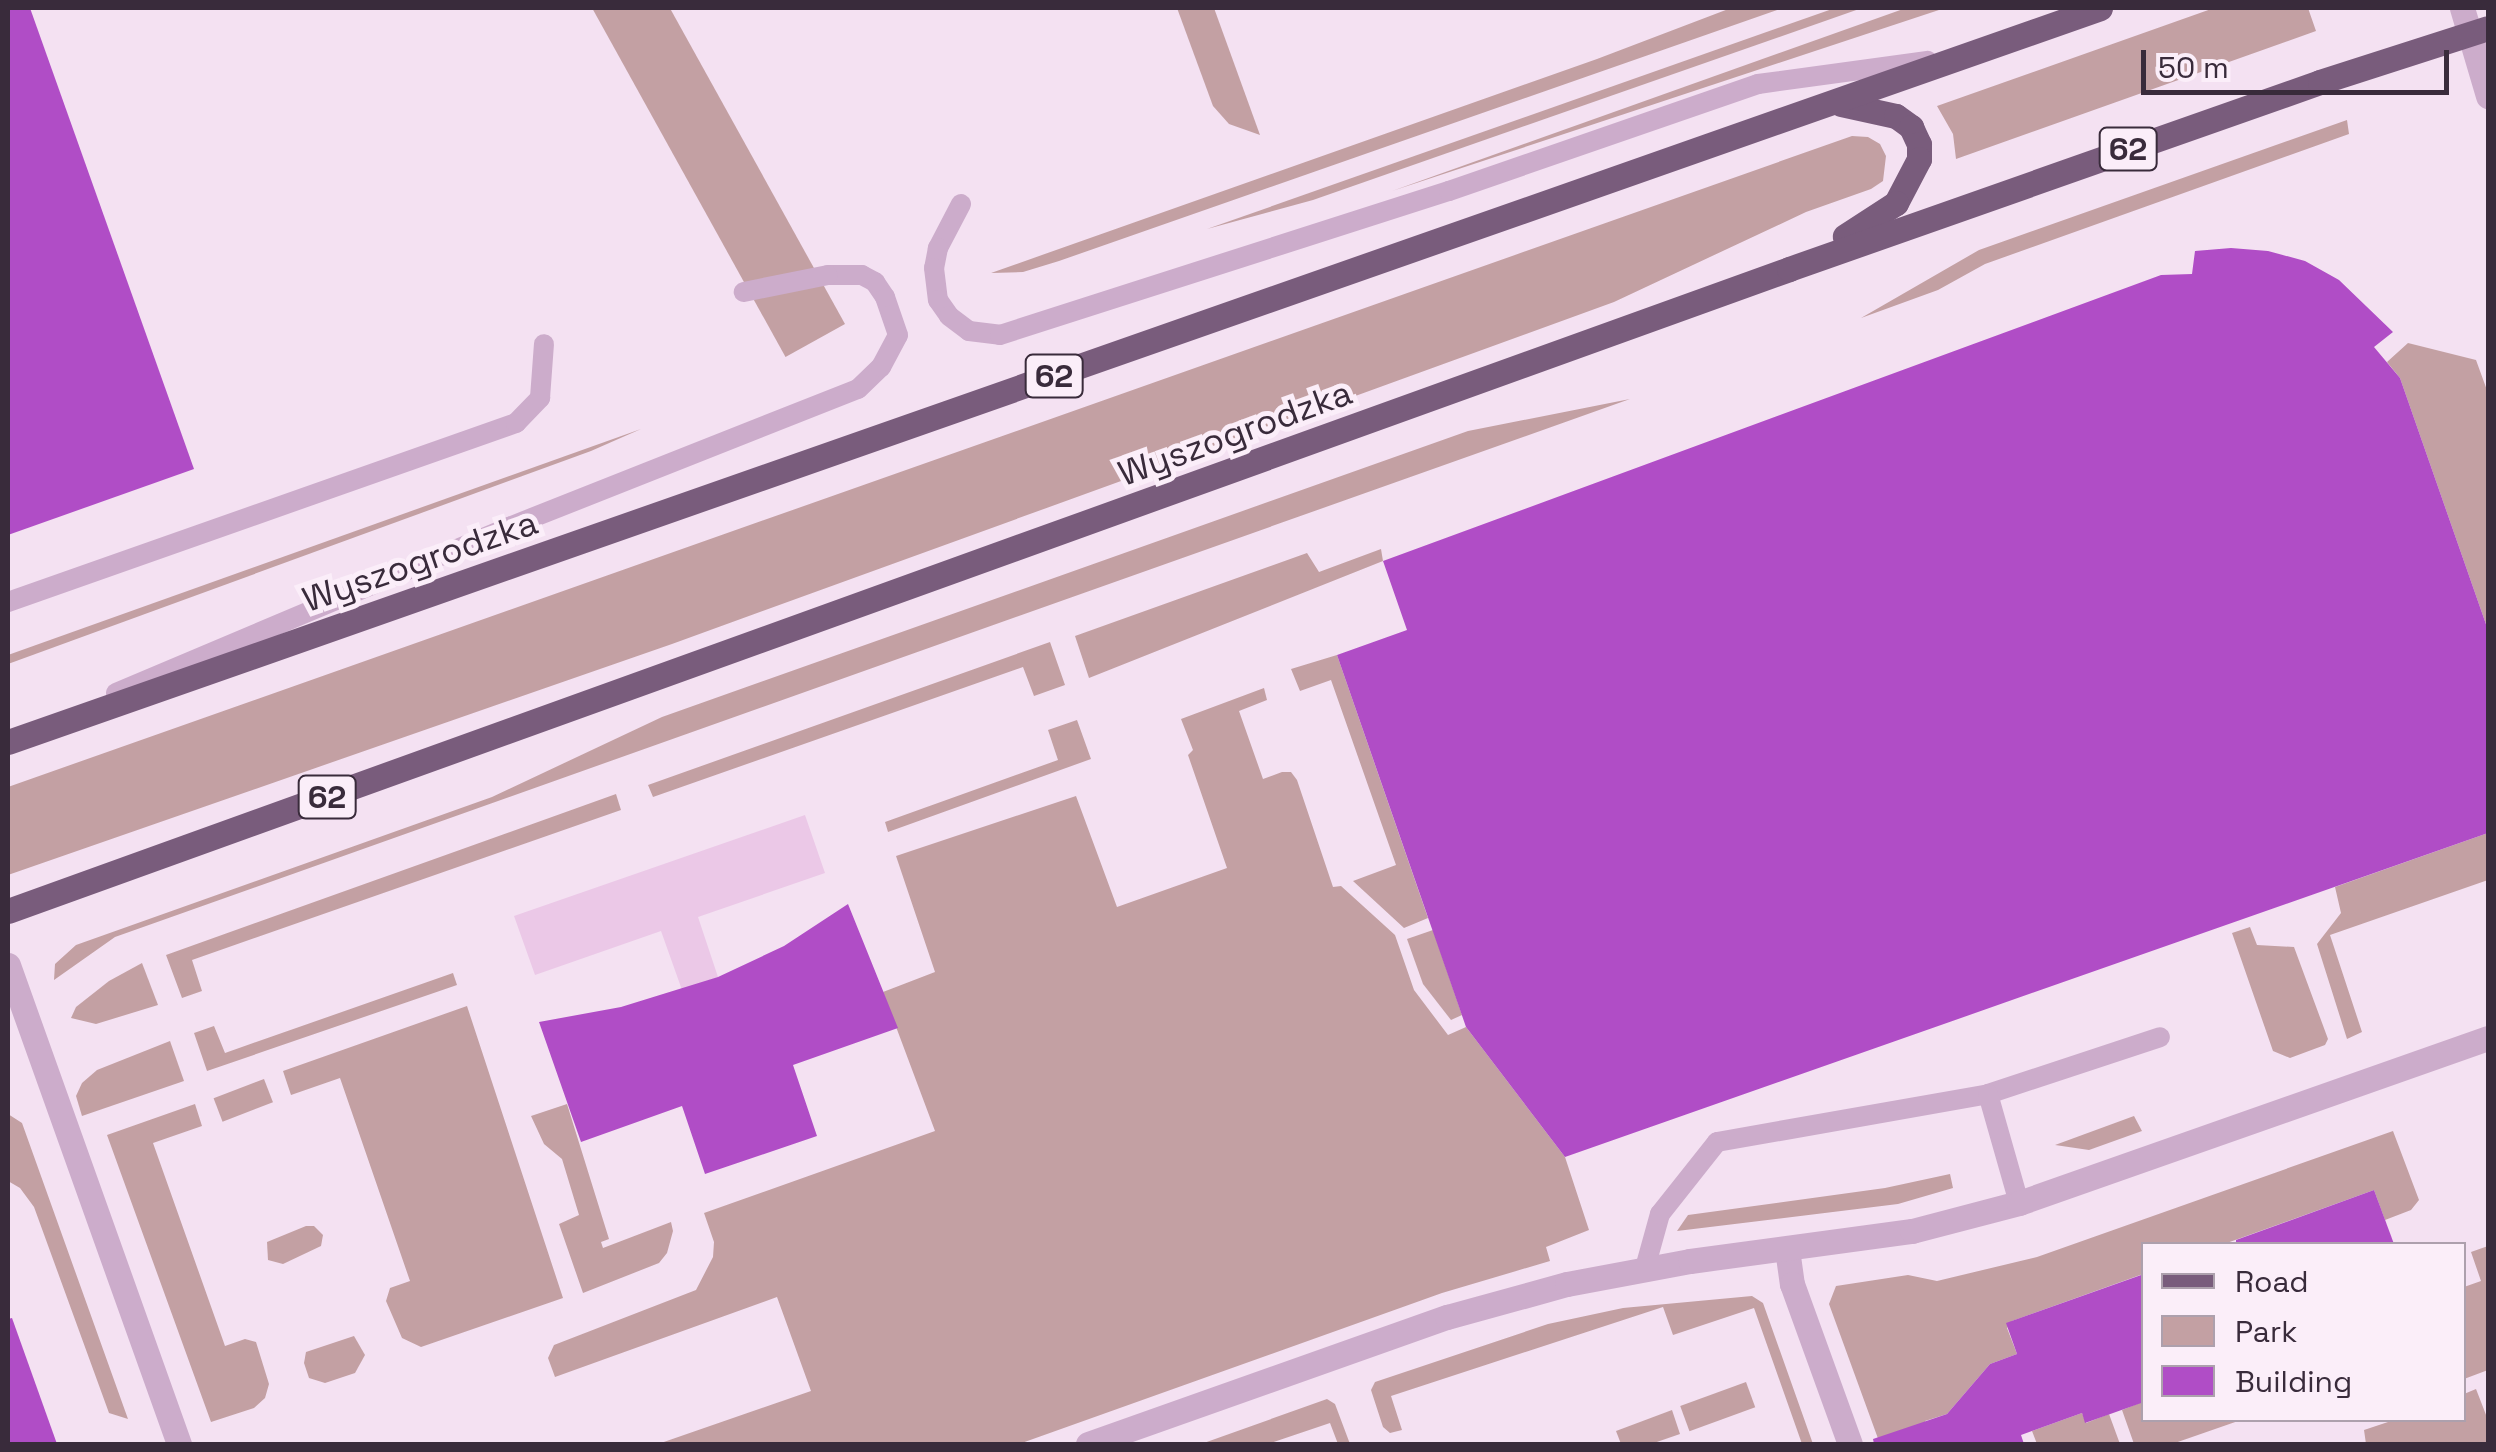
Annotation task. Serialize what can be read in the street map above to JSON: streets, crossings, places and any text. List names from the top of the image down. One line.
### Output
{"streets":{"main road":["62","Wyszogrodzka"]},"legend":["Road","Park","Building"],"scale_bar":"50 m"}
